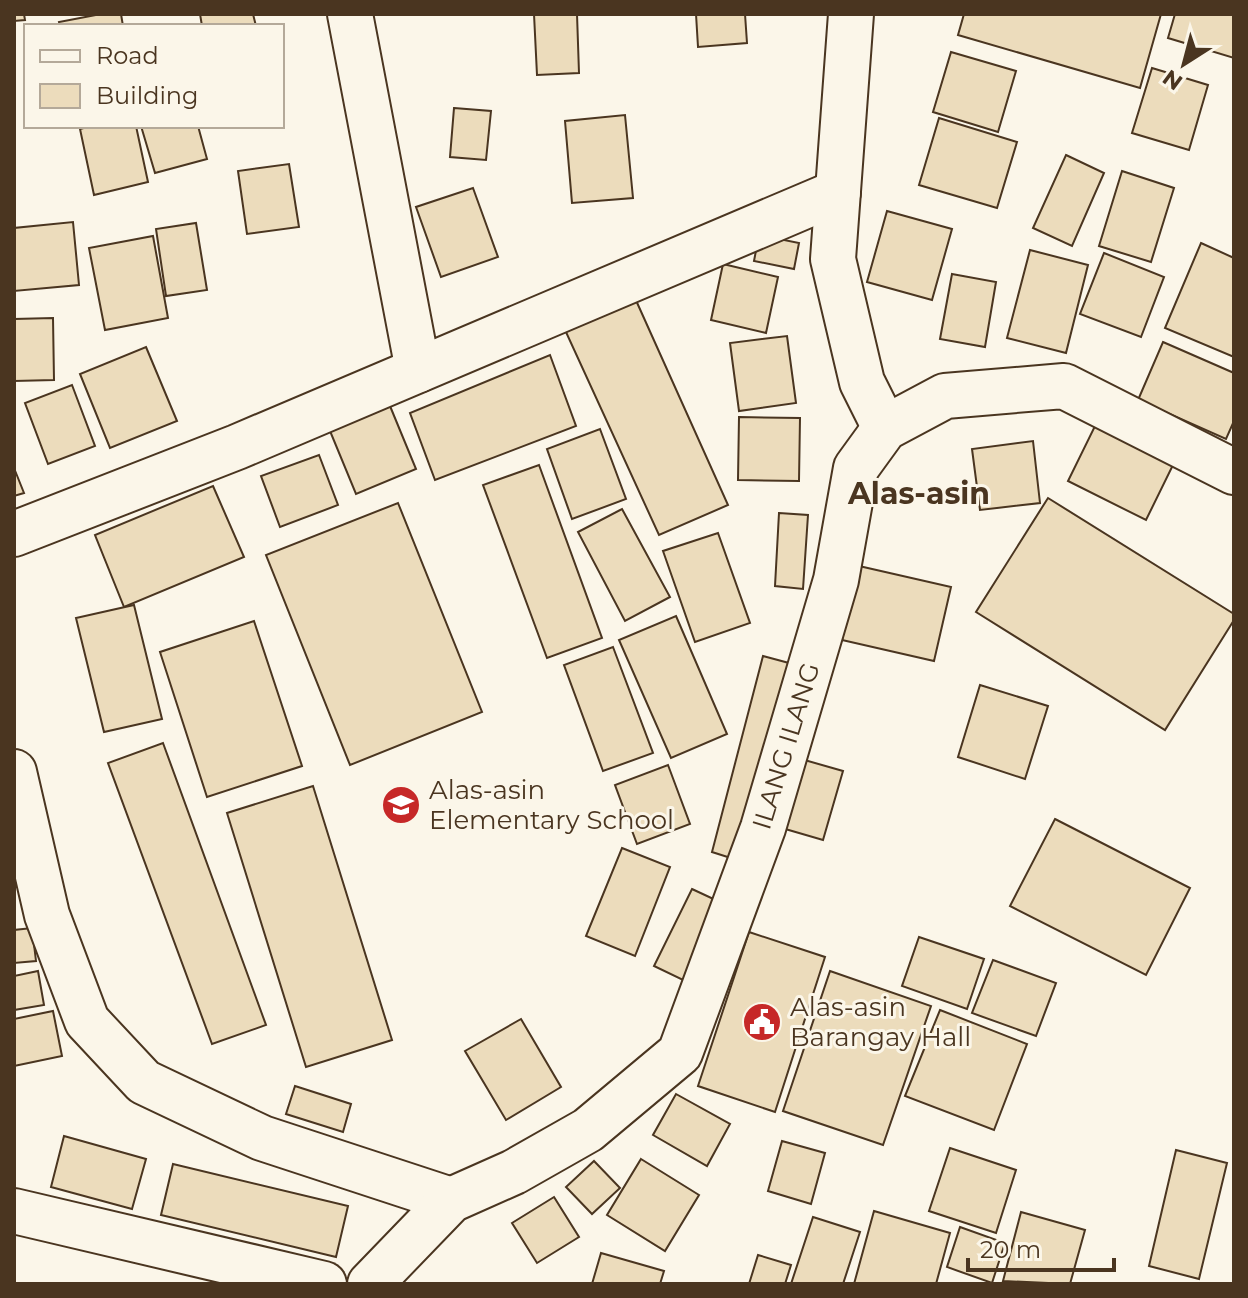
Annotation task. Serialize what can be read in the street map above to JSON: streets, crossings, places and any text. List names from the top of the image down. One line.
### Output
{"streets":{"street":["ILANG ILANG"]},"districts":["Alas-asin"],"places":{"school or university":["Alas-asin Elementary School"],"public building":["Alas-asin Barangay Hall"]},"legend":["Road","Building"],"scale_bar":"20 m","north":"bottom left"}
